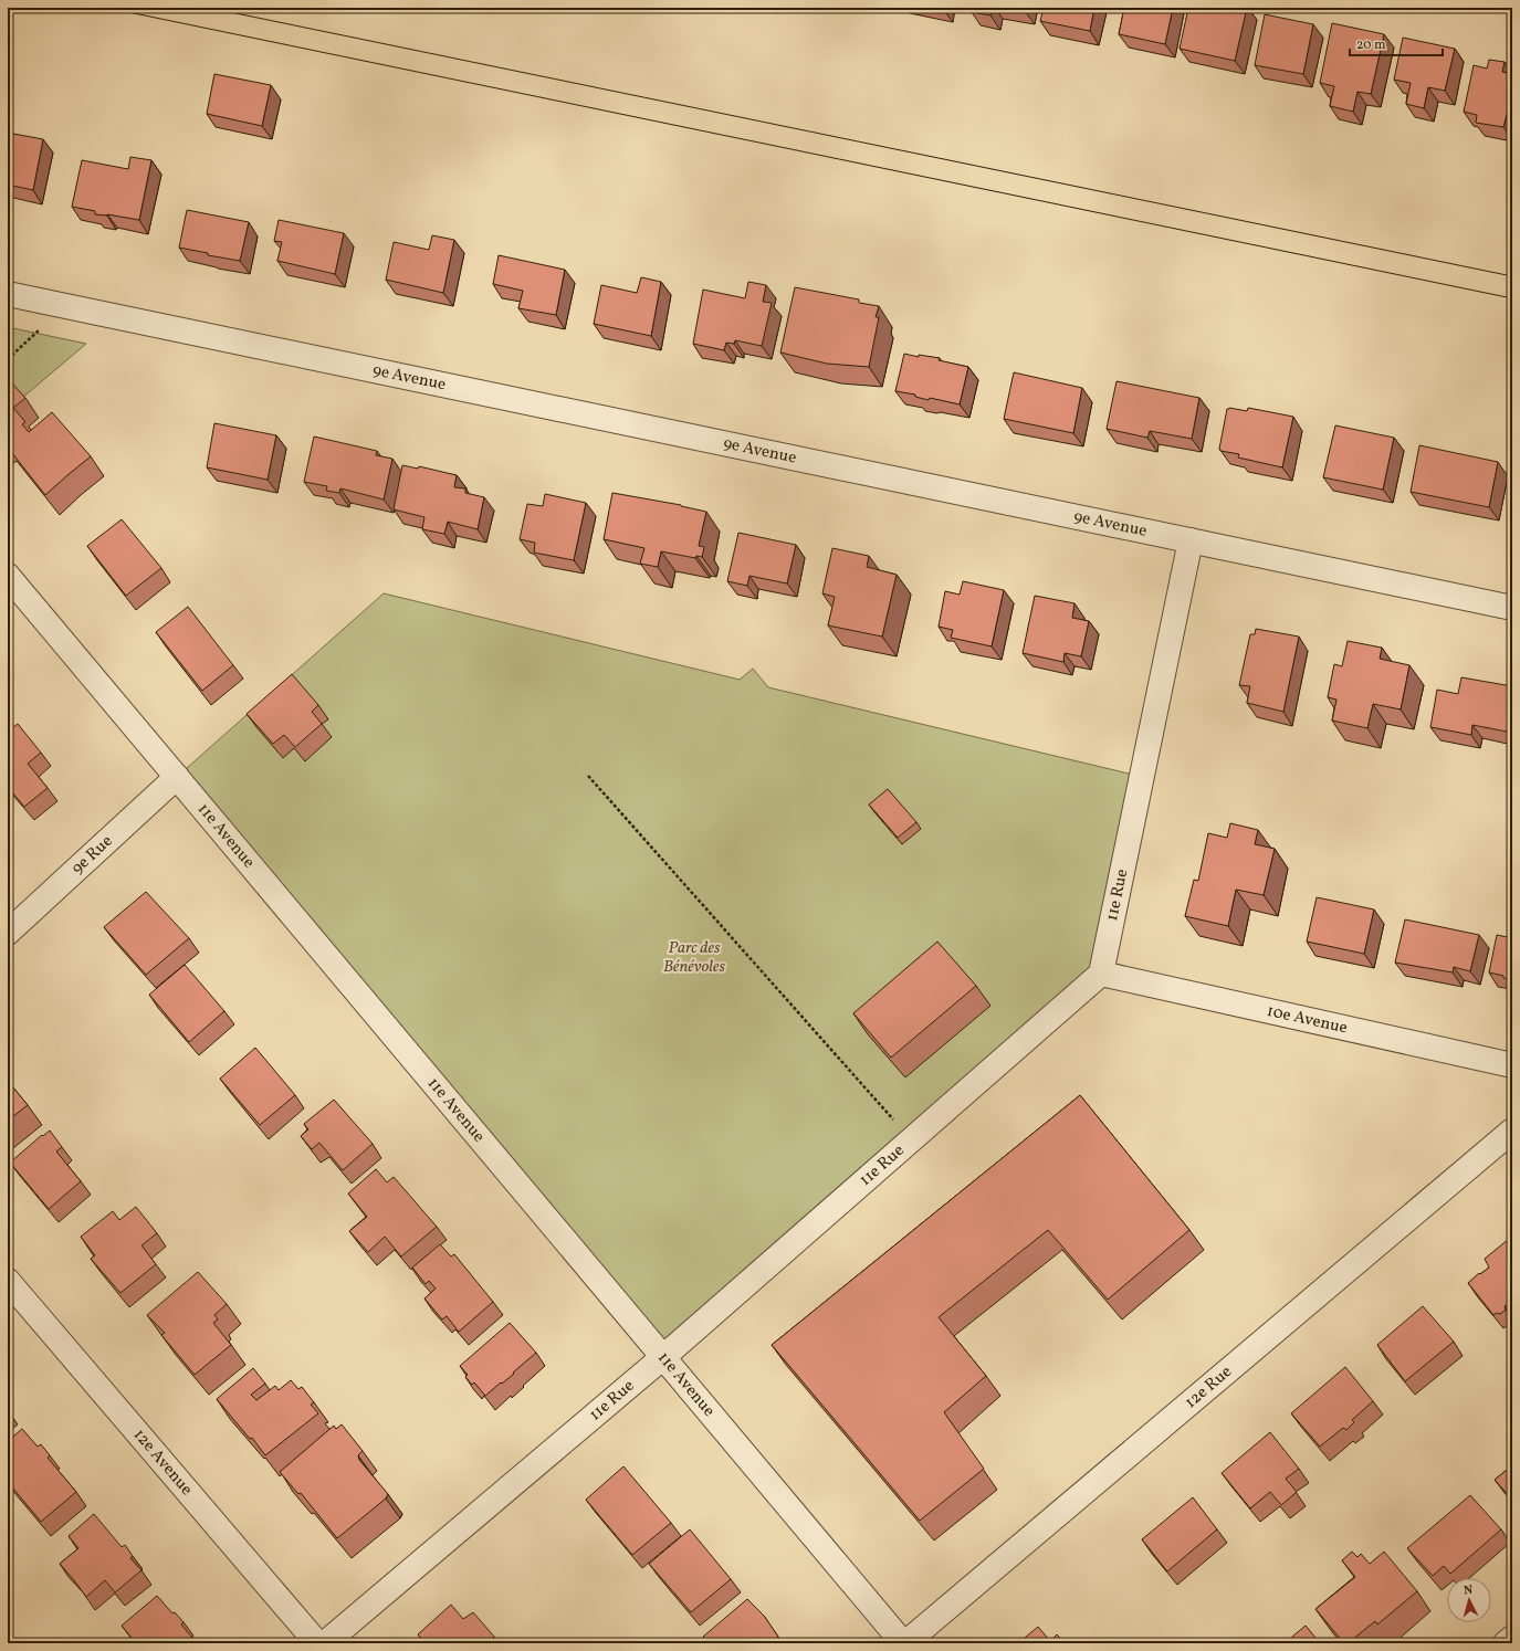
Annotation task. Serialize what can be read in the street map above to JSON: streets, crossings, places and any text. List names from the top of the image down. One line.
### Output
{"streets":{"street":["9e Avenue","11e Avenue","9e Rue","11e Rue","10e Avenue","12e Rue","12e Avenue"]},"crossings":[["9e Avenue","11e Rue"],["11e Avenue","9e Rue"],["11e Avenue","11e Rue"],["11e Avenue","12e Rue"],["11e Rue","10e Avenue"]],"parks":["Parc des Bénévoles"],"scale_bar":"20 m","north":"top"}
